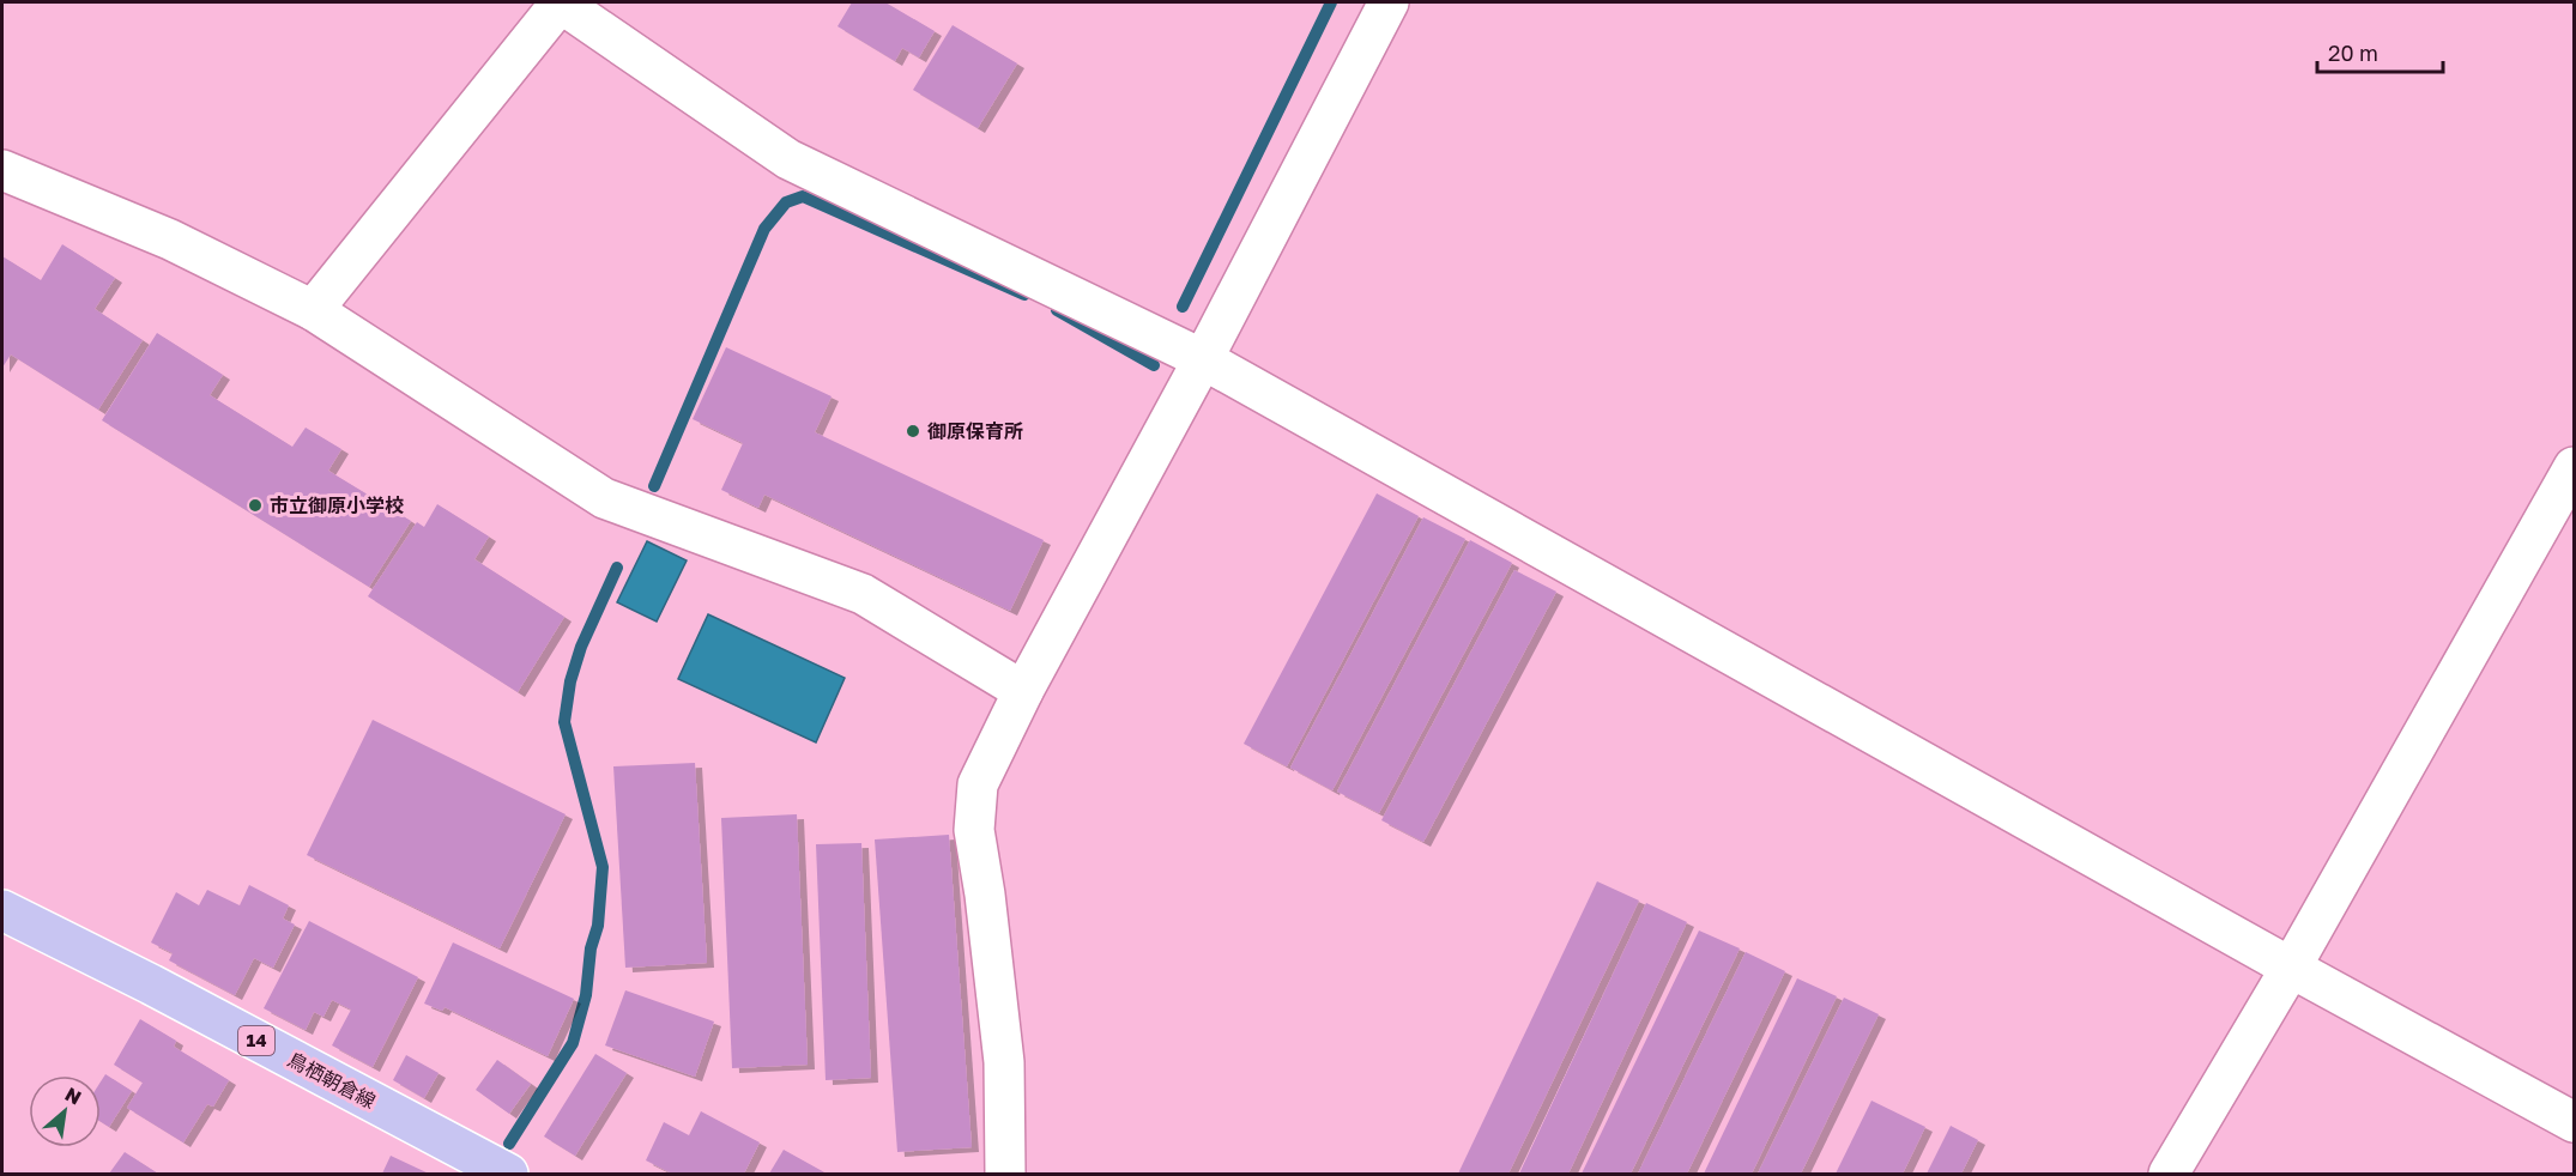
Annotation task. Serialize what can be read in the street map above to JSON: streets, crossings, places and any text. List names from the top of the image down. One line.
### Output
{"streets":{"main road":["14","鳥栖朝倉線"]},"places":["御原保育所","市立御原小学校"],"scale_bar":"20 m","north":"top right"}
